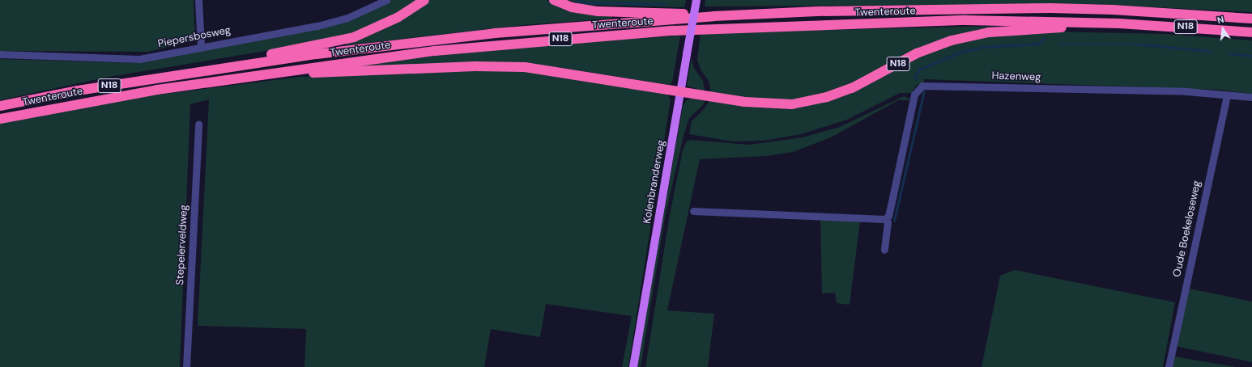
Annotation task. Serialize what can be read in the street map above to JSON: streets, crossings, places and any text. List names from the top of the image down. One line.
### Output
{"streets":{"highway":["Twenteroute","N18"],"main road":["Kolenbranderweg"],"street":["Piepersbosweg","Hazenweg","Oude Boekeloseweg","Stepelerveldweg"]},"crossings":[["Twenteroute","N18"],["N18","Kolenbranderweg"],["Hazenweg","Oude Boekeloseweg"]],"north":"top"}
